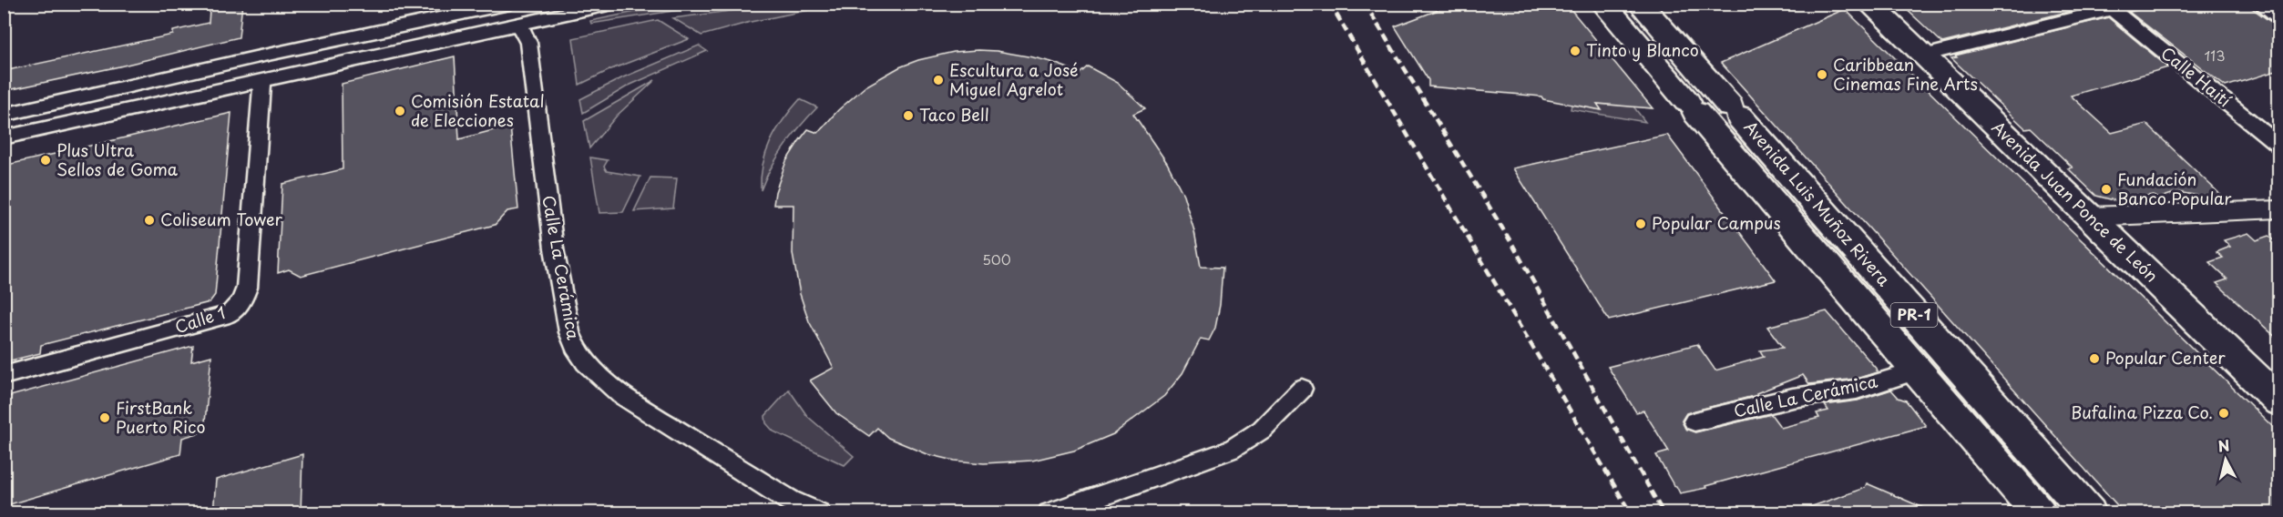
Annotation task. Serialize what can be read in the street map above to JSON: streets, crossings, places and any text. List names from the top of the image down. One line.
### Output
{"streets":{"main road":["Avenida Juan Ponce de León","Avenida Luis Muñoz Rivera","PR-1"],"street":["Calle Haití","Calle La Cerámica","Calle 1"]},"crossings":[["Avenida Luis Muñoz Rivera","Calle La Cerámica"]],"places":["Tinto y Blanco","Caribbean Cinemas Fine Arts","Escultura a José Miguel Agrelot","Comisión Estatal de Elecciones","Taco Bell","Plus Ultra Sellos de Goma","Fundación Banco Popular","Coliseum Tower","Popular Campus","Popular Center","Bufalina Pizza Co.","FirstBank Puerto Rico"],"house_numbers":["113","500"],"north":"top"}
